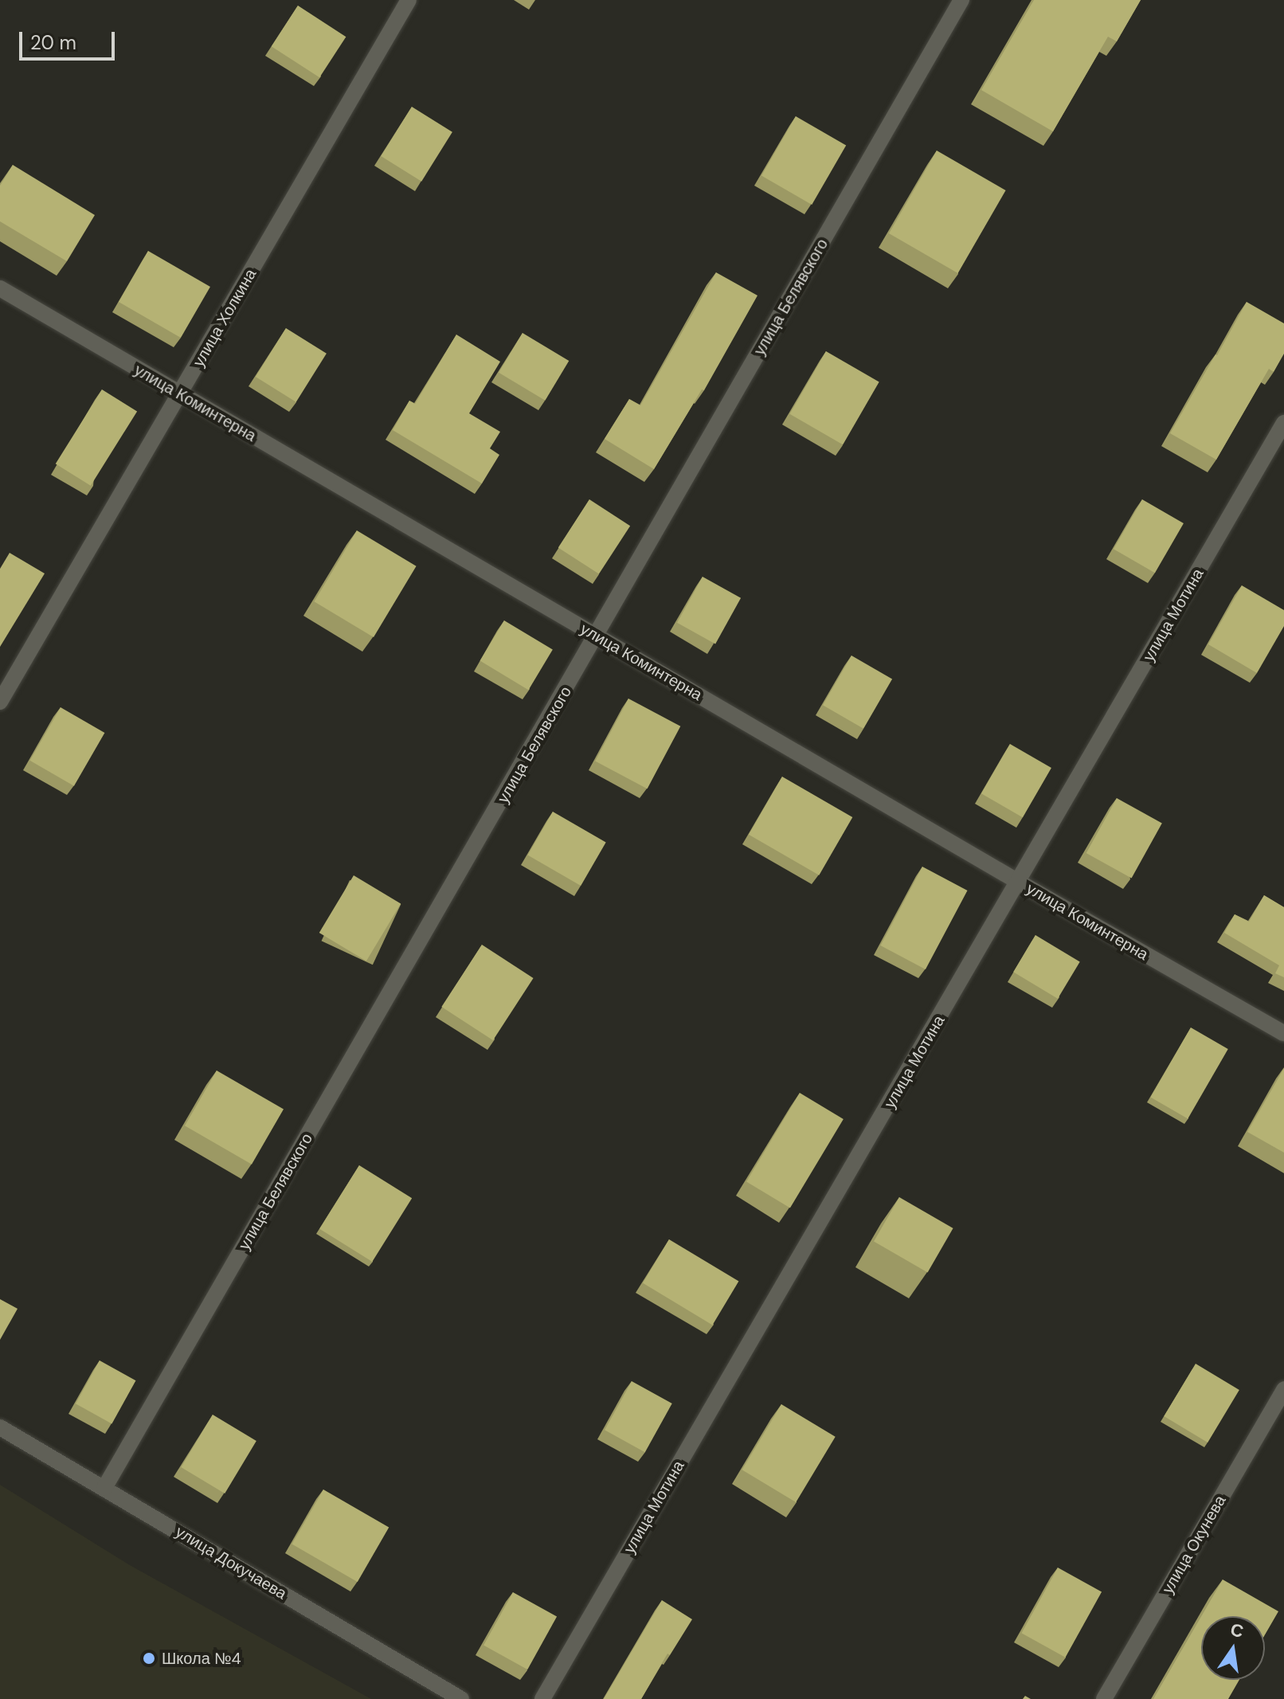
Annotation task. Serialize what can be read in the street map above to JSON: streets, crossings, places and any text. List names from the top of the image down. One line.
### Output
{"streets":{"street":["улица Белявского","улица Холкина","улица Коминтерна","улица Мотина","улица Окунева","улица Докучаева"]},"crossings":[["улица Белявского","улица Коминтерна"],["улица Белявского","улица Докучаева"],["улица Холкина","улица Коминтерна"],["улица Коминтерна","улица Мотина"]],"places":["Школа №4"],"scale_bar":"20 m","north":"top"}
